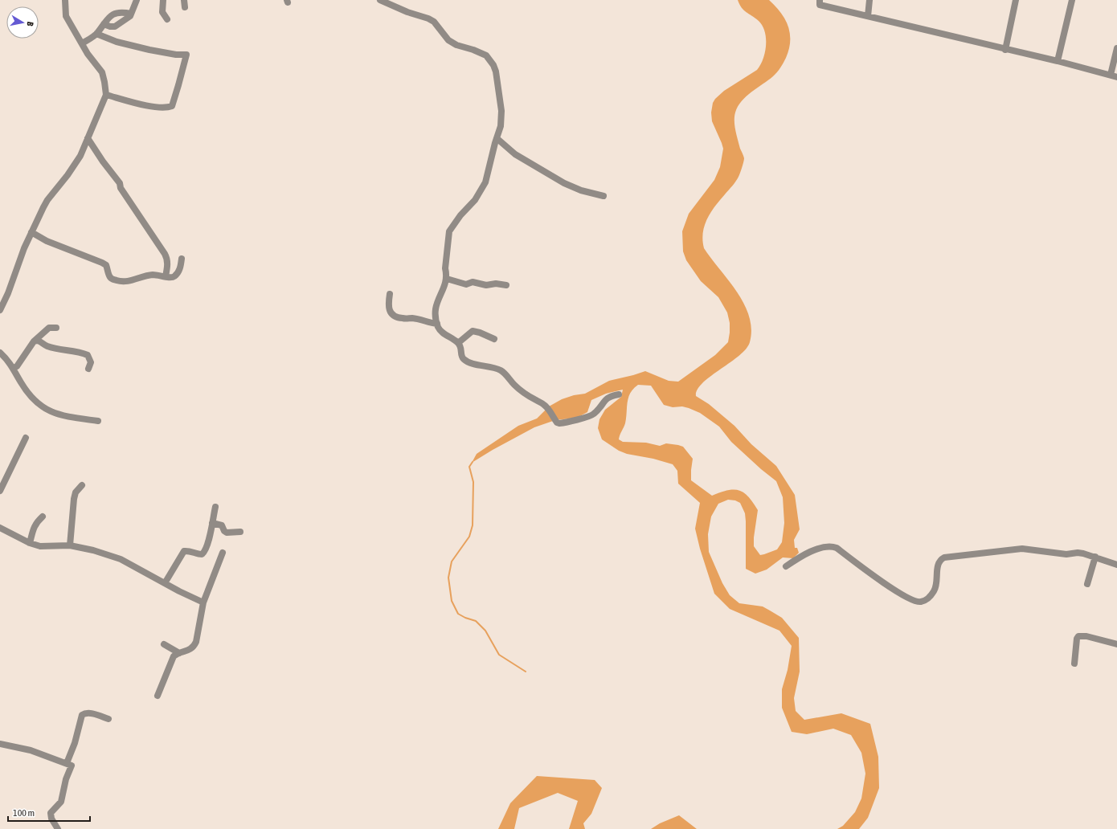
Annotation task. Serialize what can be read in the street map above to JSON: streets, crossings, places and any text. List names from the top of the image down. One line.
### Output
{"scale_bar":"100 m","north":"right"}
